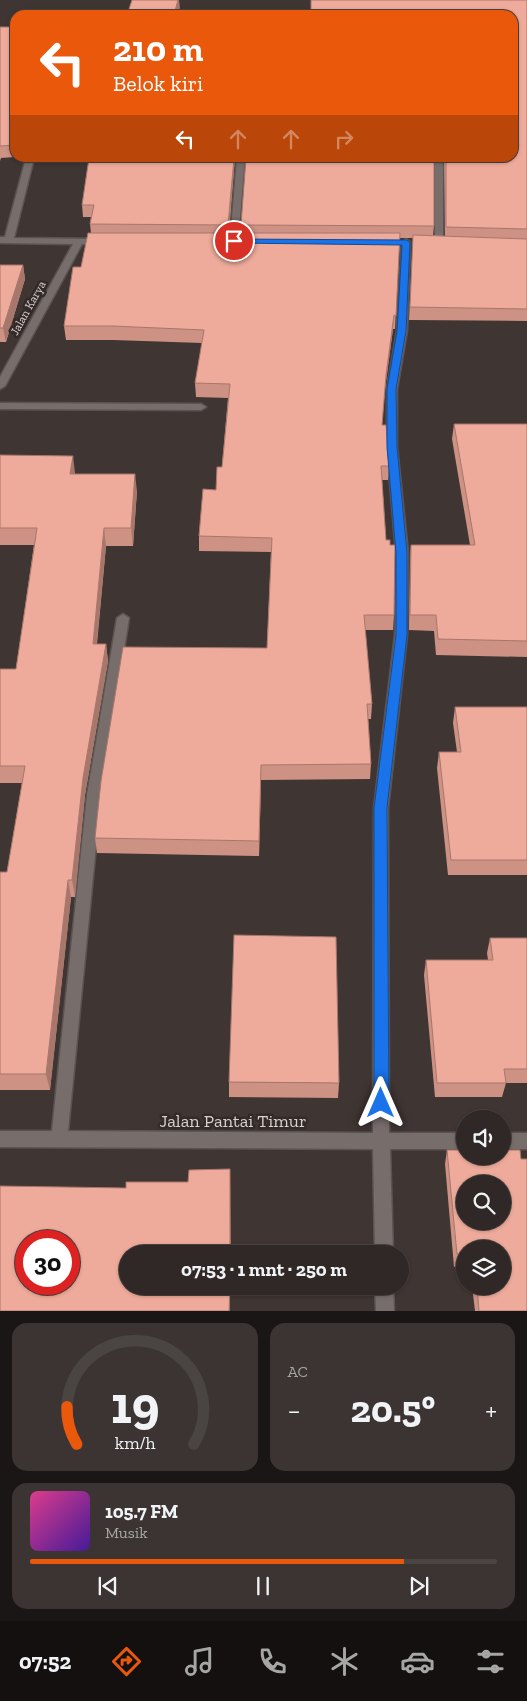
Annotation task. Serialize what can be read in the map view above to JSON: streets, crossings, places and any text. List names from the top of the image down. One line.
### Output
{"streets":{"street":["Jalan Karya","Jalan Pantai Timur"]},"page":{"turn":["210 m","Belok kiri"],"limit":"30","trip":"07:53 · 1 mnt · 250 m","tile":"AC","heat":["−","20.5°","+"],"song":["105.7 FM","Musik"],"tabs":"07:52","gauge":["19","km/h"]}}
